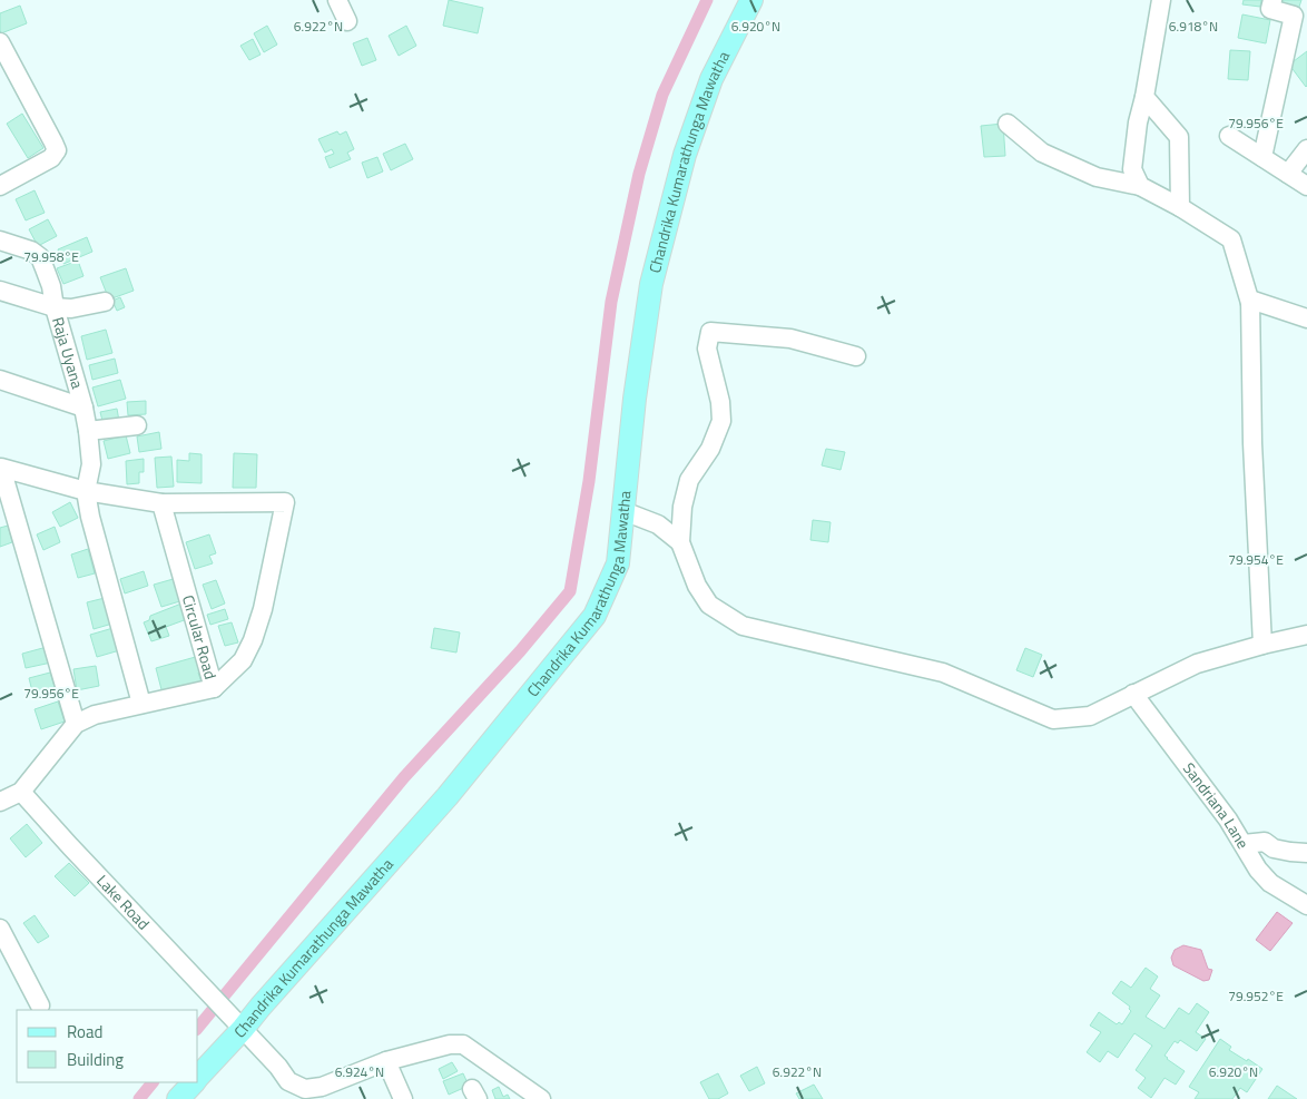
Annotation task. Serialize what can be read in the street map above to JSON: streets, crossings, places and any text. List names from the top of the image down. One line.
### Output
{"streets":{"main road":["Chandrika Kumarathunga Mawatha"],"street":["Raja Uyana","Circular Road","Sandriana Lane","Lake Road"]},"crossings":[["Chandrika Kumarathunga Mawatha","Lake Road"],["Circular Road","Lake Road"]],"legend":["Road","Building"],"coordinates":["6.922°N","6.920°N","6.918°N","79.956°E","79.958°E","79.954°E","79.952°E","6.924°N"]}
